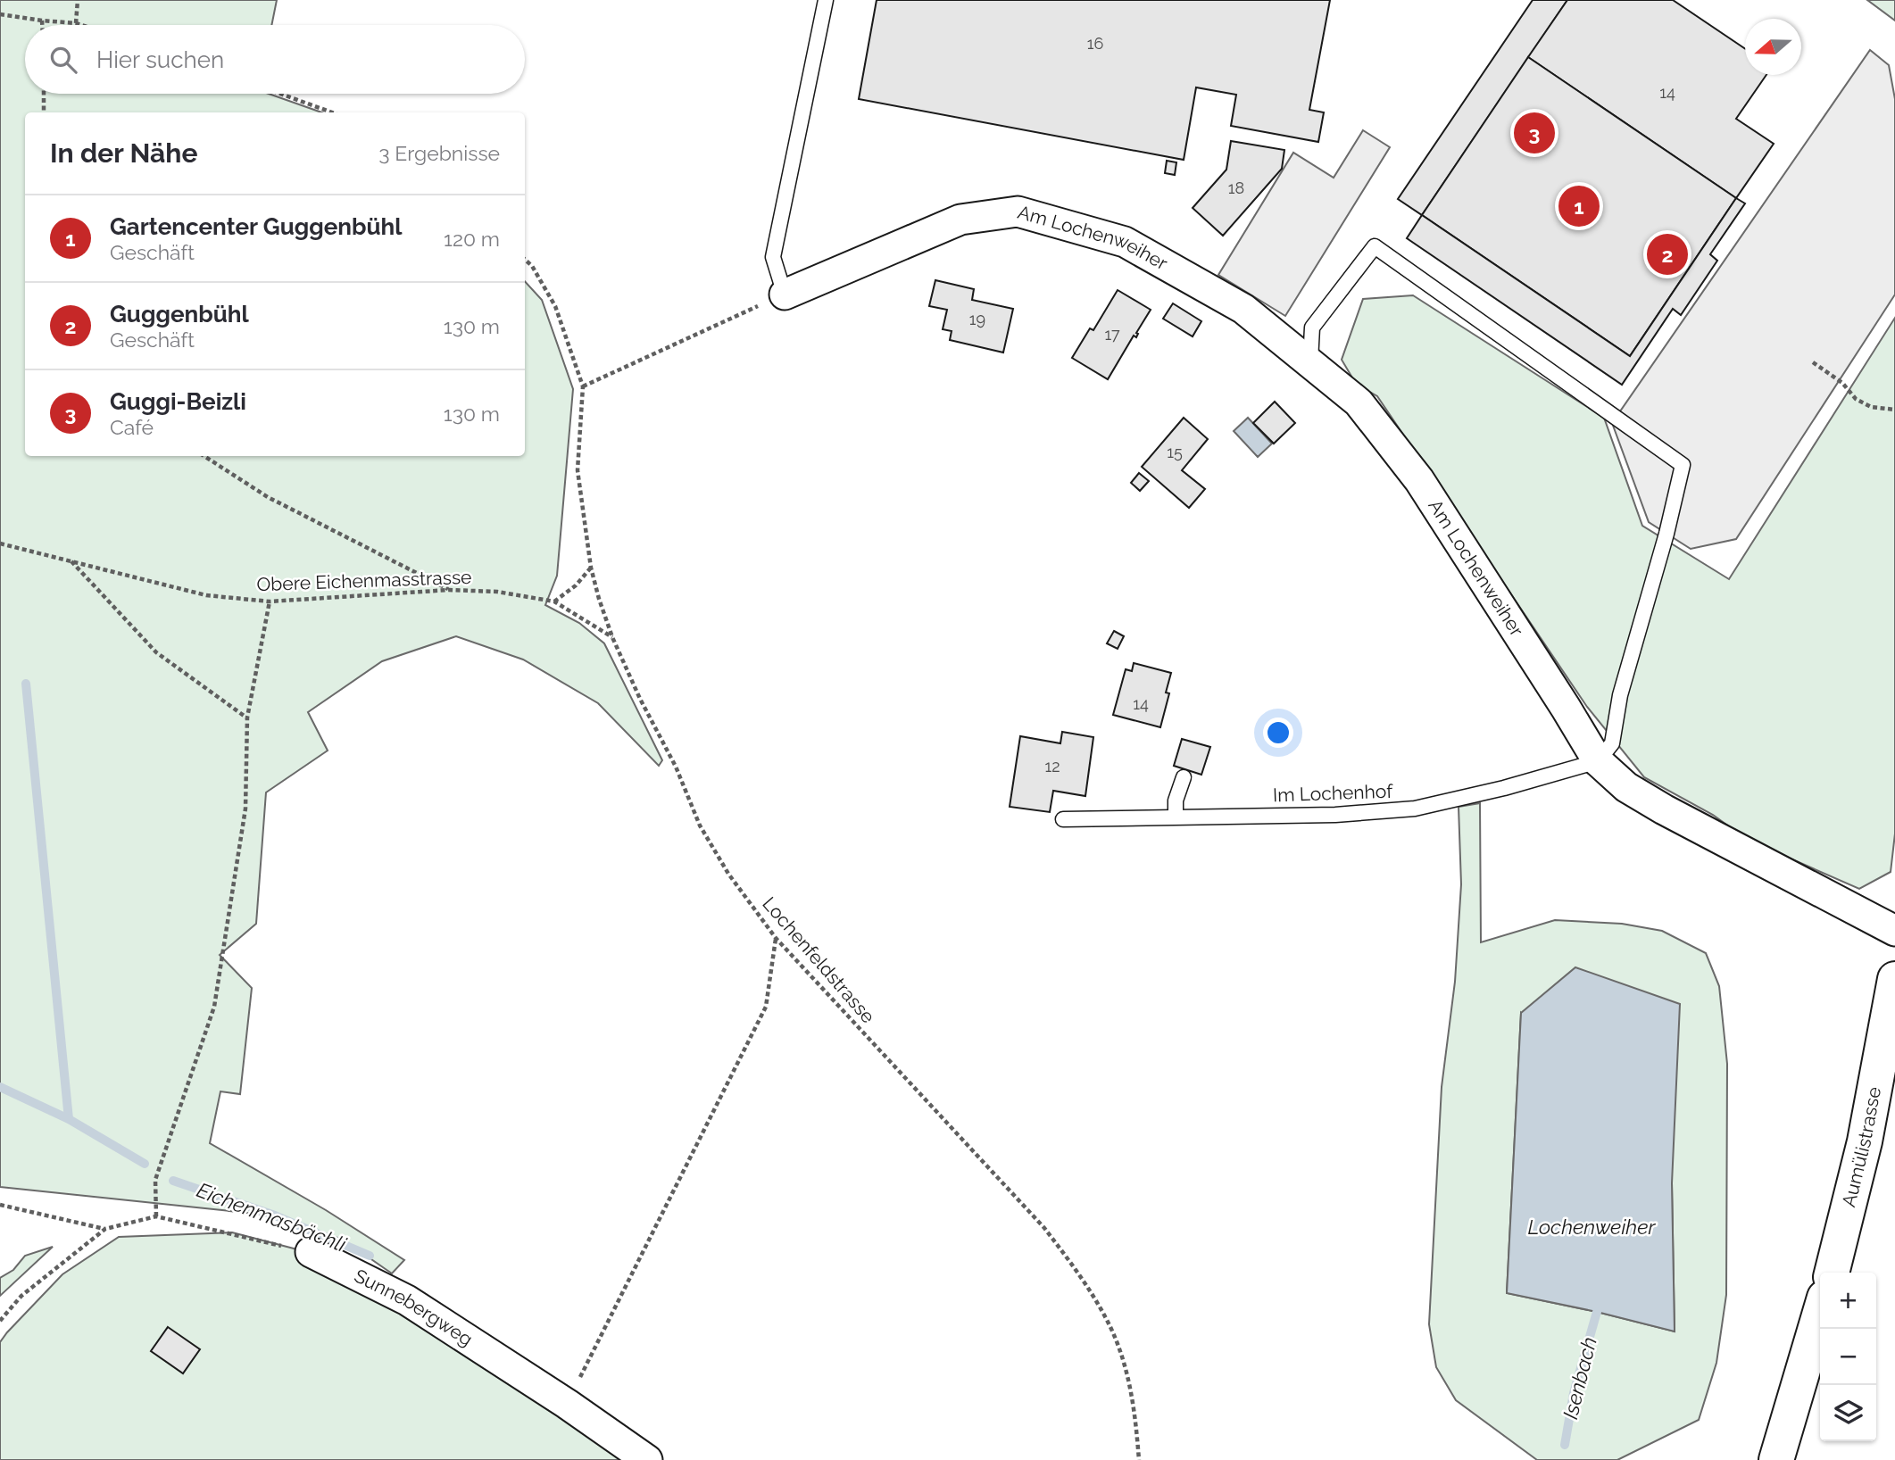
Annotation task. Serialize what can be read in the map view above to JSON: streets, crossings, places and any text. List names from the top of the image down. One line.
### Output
{"streets":{"main road":["Aumülistrasse"],"street":["Am Lochenweiher","Sunnebergweg"],"lane":["Im Lochenhof"],"path":["Obere Eichenmasstrasse","Lochenfeldstrasse"]},"crossings":[["Am Lochenweiher","Im Lochenhof"],["Obere Eichenmasstrasse","Lochenfeldstrasse"]],"water":["Eichenmasbächli","Lochenweiher","Isenbach"],"house_numbers":["16","14","18","19","17","15","14","12"],"north":"left","page":{"search":"Hier suchen","pins":["3","1","2"],"heading":["In der Nähe","3 Ergebnisse"],"list":[{"mark":"1","name":"Gartencenter Guggenbühl","note":"Geschäft","value":"120 m"},{"mark":"2","name":"Guggenbühl","note":"Geschäft","value":"130 m"},{"mark":"3","name":"Guggi-Beizli","note":"Café","value":"130 m"}],"map_buttons":["+","−"]}}
